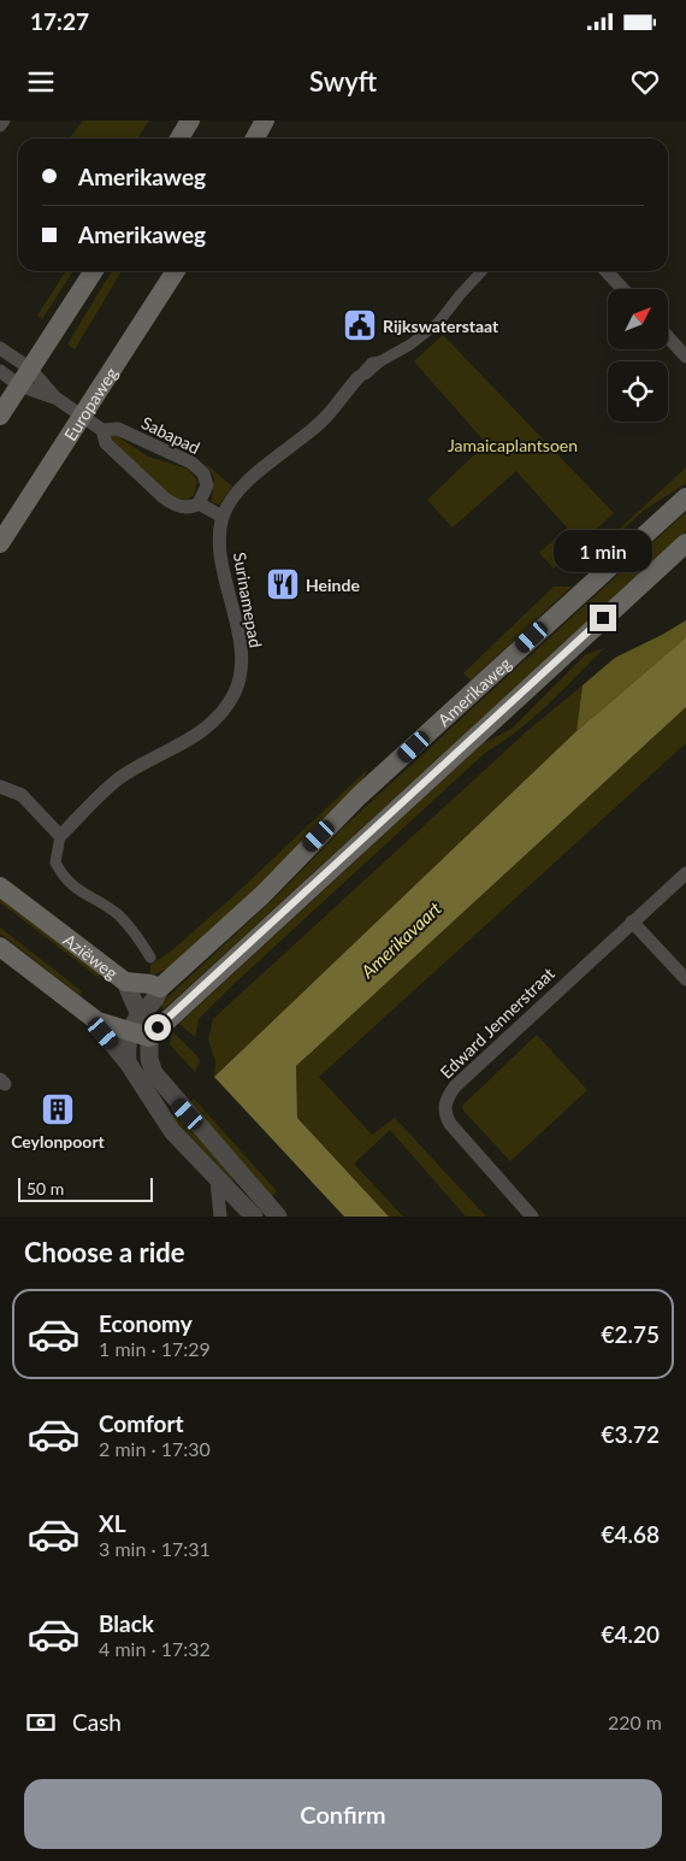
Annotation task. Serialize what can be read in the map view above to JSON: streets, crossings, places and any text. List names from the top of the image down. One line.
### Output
{"streets":{"main road":["Europaweg","Amerikaweg","Aziëweg"],"street":["Sabapad","Surinamepad","Edward Jennerstraat"]},"crossings":[["Europaweg","Sabapad"],["Amerikaweg","Aziëweg"]],"water":["Amerikavaart"],"parks":["Jamaicaplantsoen"],"places":{"public building":["Rijkswaterstaat"],"restaurant":["Heinde"],"building":["Ceylonpoort"]},"scale_bar":"50 m","north":"top right","page":{"status":"17:27","header":"Swyft","banner":["Amerikaweg","Amerikaweg"],"bubble":"1 min","scale":"50 m","heading":"Choose a ride","list":[{"name":"Economy","note":"1 min · 17:29","value":"€2.75"},{"name":"Comfort","note":"2 min · 17:30","value":"€3.72"},{"name":"XL","note":"3 min · 17:31","value":"€4.68"},{"name":"Black","note":"4 min · 17:32","value":"€4.20"}],"pay":["Cash","220 m"],"buttons":"Confirm"}}
